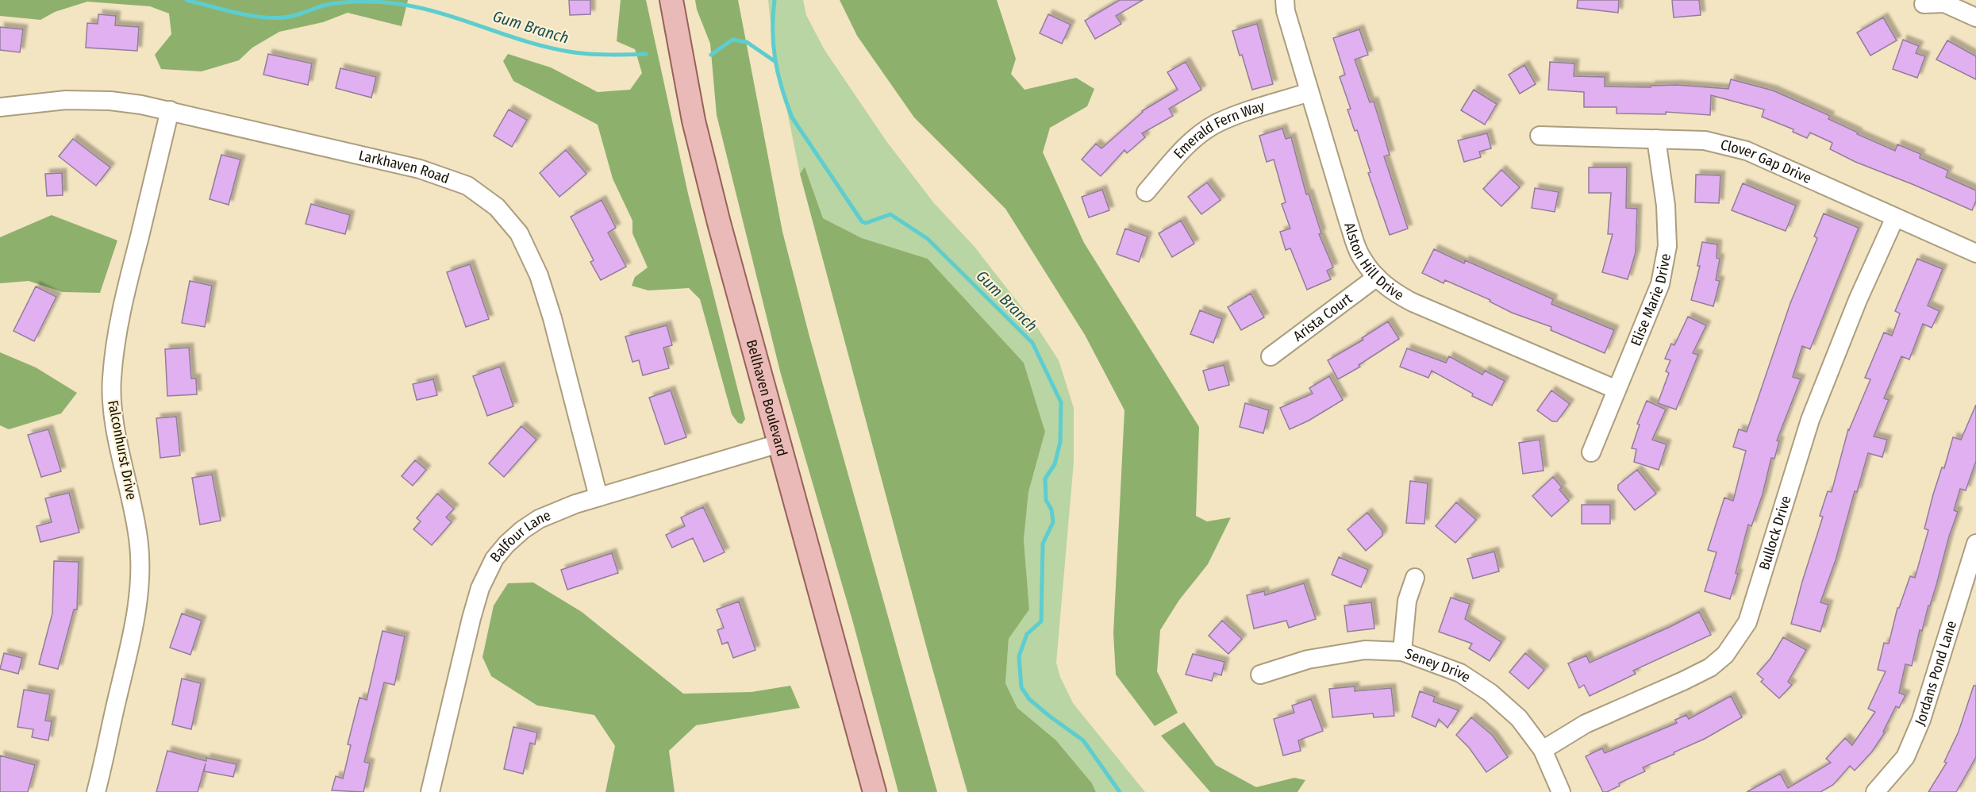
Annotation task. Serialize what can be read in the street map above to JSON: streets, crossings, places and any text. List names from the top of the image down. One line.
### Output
{"streets":{"main road":["Bellhaven Boulevard"],"street":["Emerald Fern Way","Clover Gap Drive","Larkhaven Road","Alston Hill Drive","Elise Marie Drive","Arista Court","Falconhurst Drive","Bullock Drive","Balfour Lane","Seney Drive","Jordans Pond Lane"]},"crossings":[["Emerald Fern Way","Alston Hill Drive"],["Clover Gap Drive","Elise Marie Drive"],["Clover Gap Drive","Bullock Drive"],["Larkhaven Road","Falconhurst Drive"],["Larkhaven Road","Balfour Lane"],["Alston Hill Drive","Elise Marie Drive"],["Alston Hill Drive","Arista Court"],["Bellhaven Boulevard","Balfour Lane"],["Bullock Drive","Seney Drive"]],"water":["Gum Branch"]}
